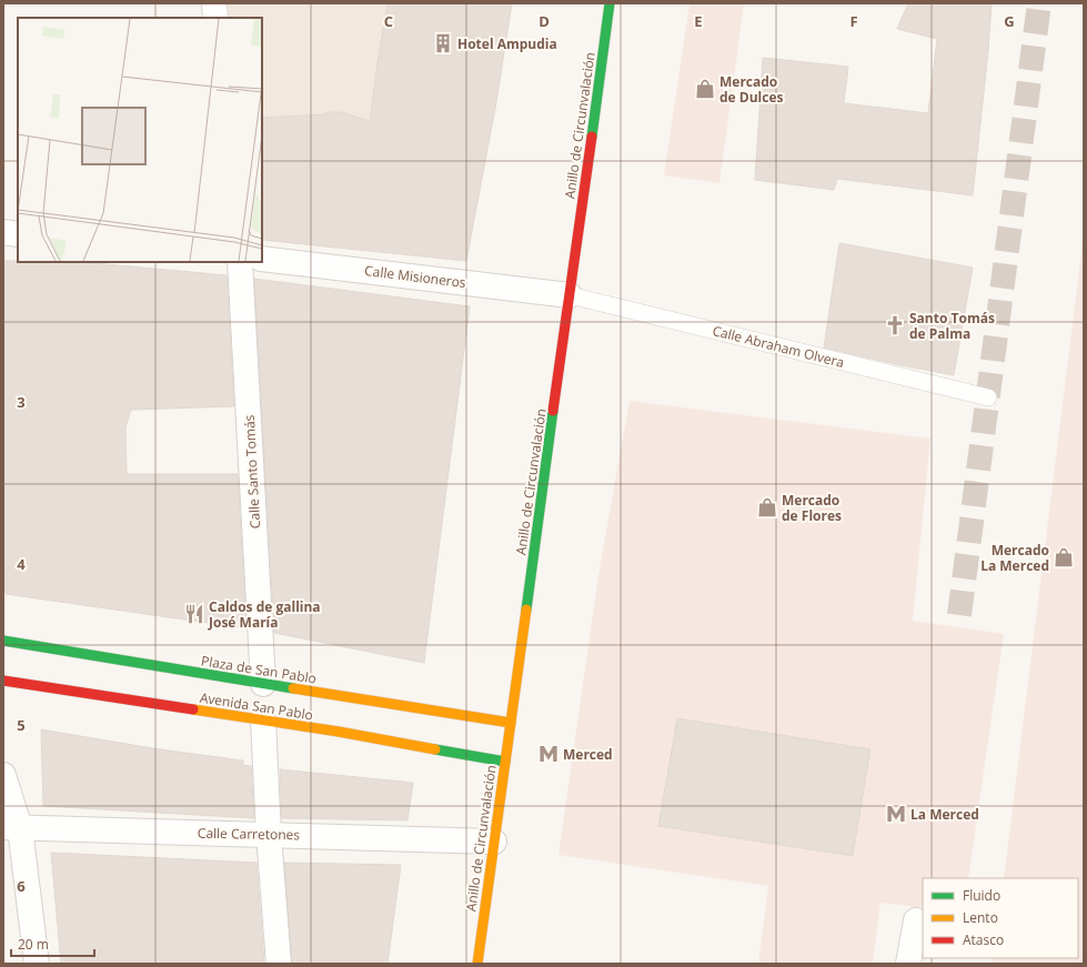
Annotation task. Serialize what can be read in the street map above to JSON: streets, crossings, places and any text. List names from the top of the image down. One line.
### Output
{"streets":{"main road":["Anillo de Circunvalación","Plaza de San Pablo","Avenida San Pablo"],"street":["Calle Misioneros","Calle Santo Tomás","Calle Carretones"],"lane":["Calle Abraham Olvera"]},"crossings":[["Anillo de Circunvalación","Calle Misioneros"],["Anillo de Circunvalación","Calle Abraham Olvera"],["Anillo de Circunvalación","Plaza de San Pablo"],["Anillo de Circunvalación","Avenida San Pablo"],["Anillo de Circunvalación","Calle Carretones"],["Calle Misioneros","Calle Abraham Olvera"],["Calle Santo Tomás","Plaza de San Pablo"]],"places":{"building":["Hotel Ampudia"],"shop":["Mercado de Dulces","Mercado de Flores","Mercado La Merced"],"church":["Santo Tomás de Palma"],"restaurant":["Caldos de gallina José María"],"metro station":["Merced","La Merced"]},"legend":["Fluido","Lento","Atasco"],"scale_bar":"20 m","grid":{"columns":["C","D","E","F","G"],"rows":["3","4","5","6"]}}
